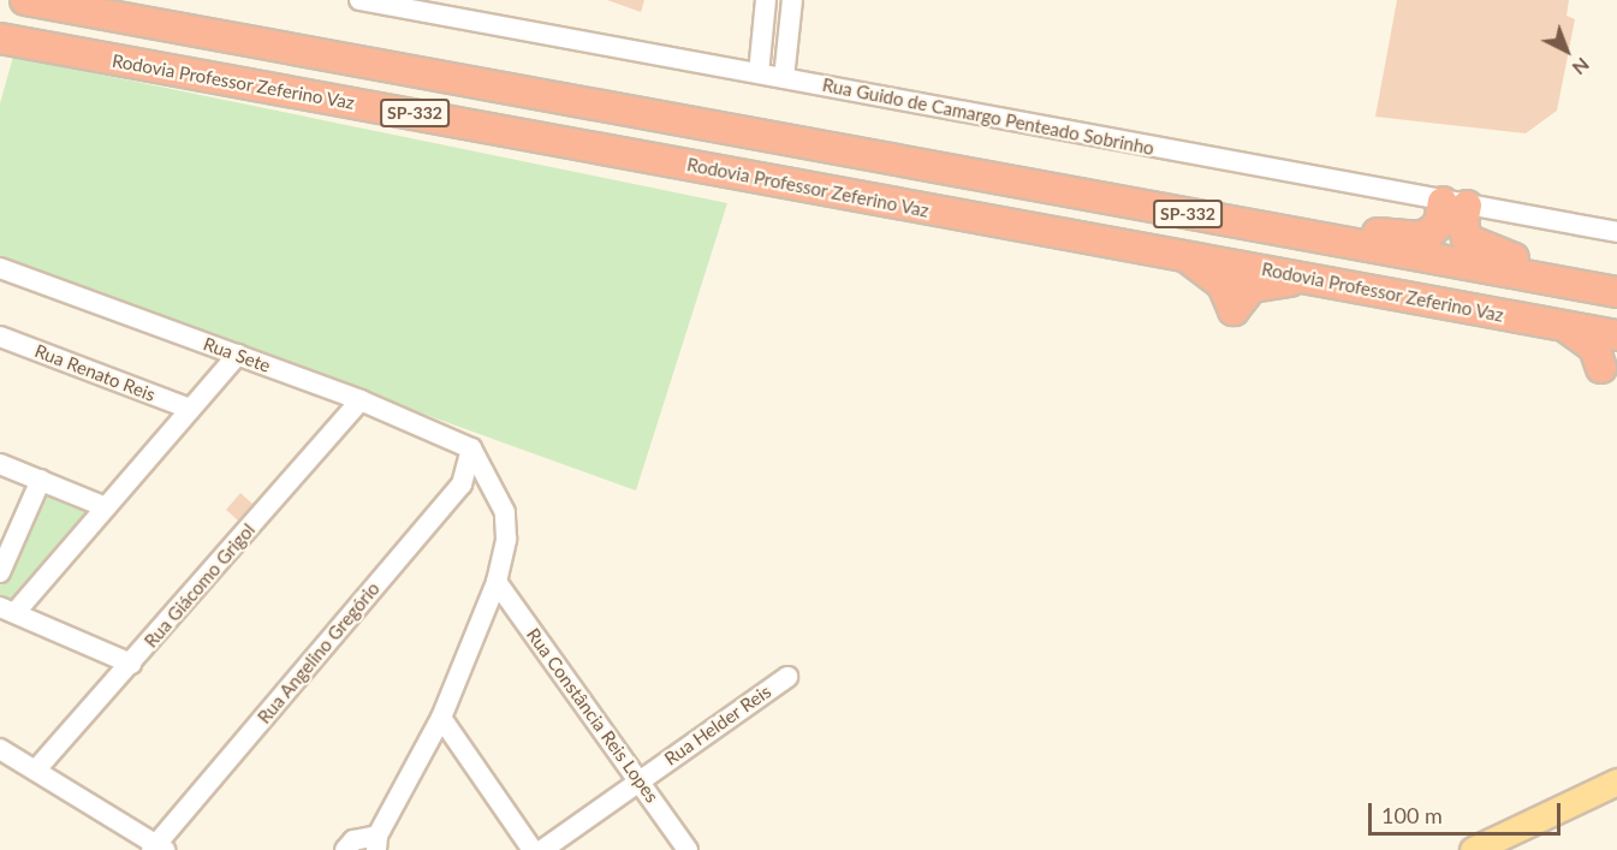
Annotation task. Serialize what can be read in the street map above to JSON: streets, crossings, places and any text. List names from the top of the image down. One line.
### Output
{"streets":{"highway":["Rodovia Professor Zeferino Vaz","SP-332"],"street":["Rua Guido de Camargo Penteado Sobrinho","Rua Sete","Rua Renato Reis","Rua Giácomo Grigol","Rua Angelino Gregório","Rua Constância Reis Lopes","Rua Helder Reis"]},"crossings":[["Rua Sete","Rua Giácomo Grigol"],["Rua Sete","Rua Angelino Gregório"],["Rua Constância Reis Lopes","Rua Helder Reis"]],"scale_bar":"100 m","north":"bottom right"}
